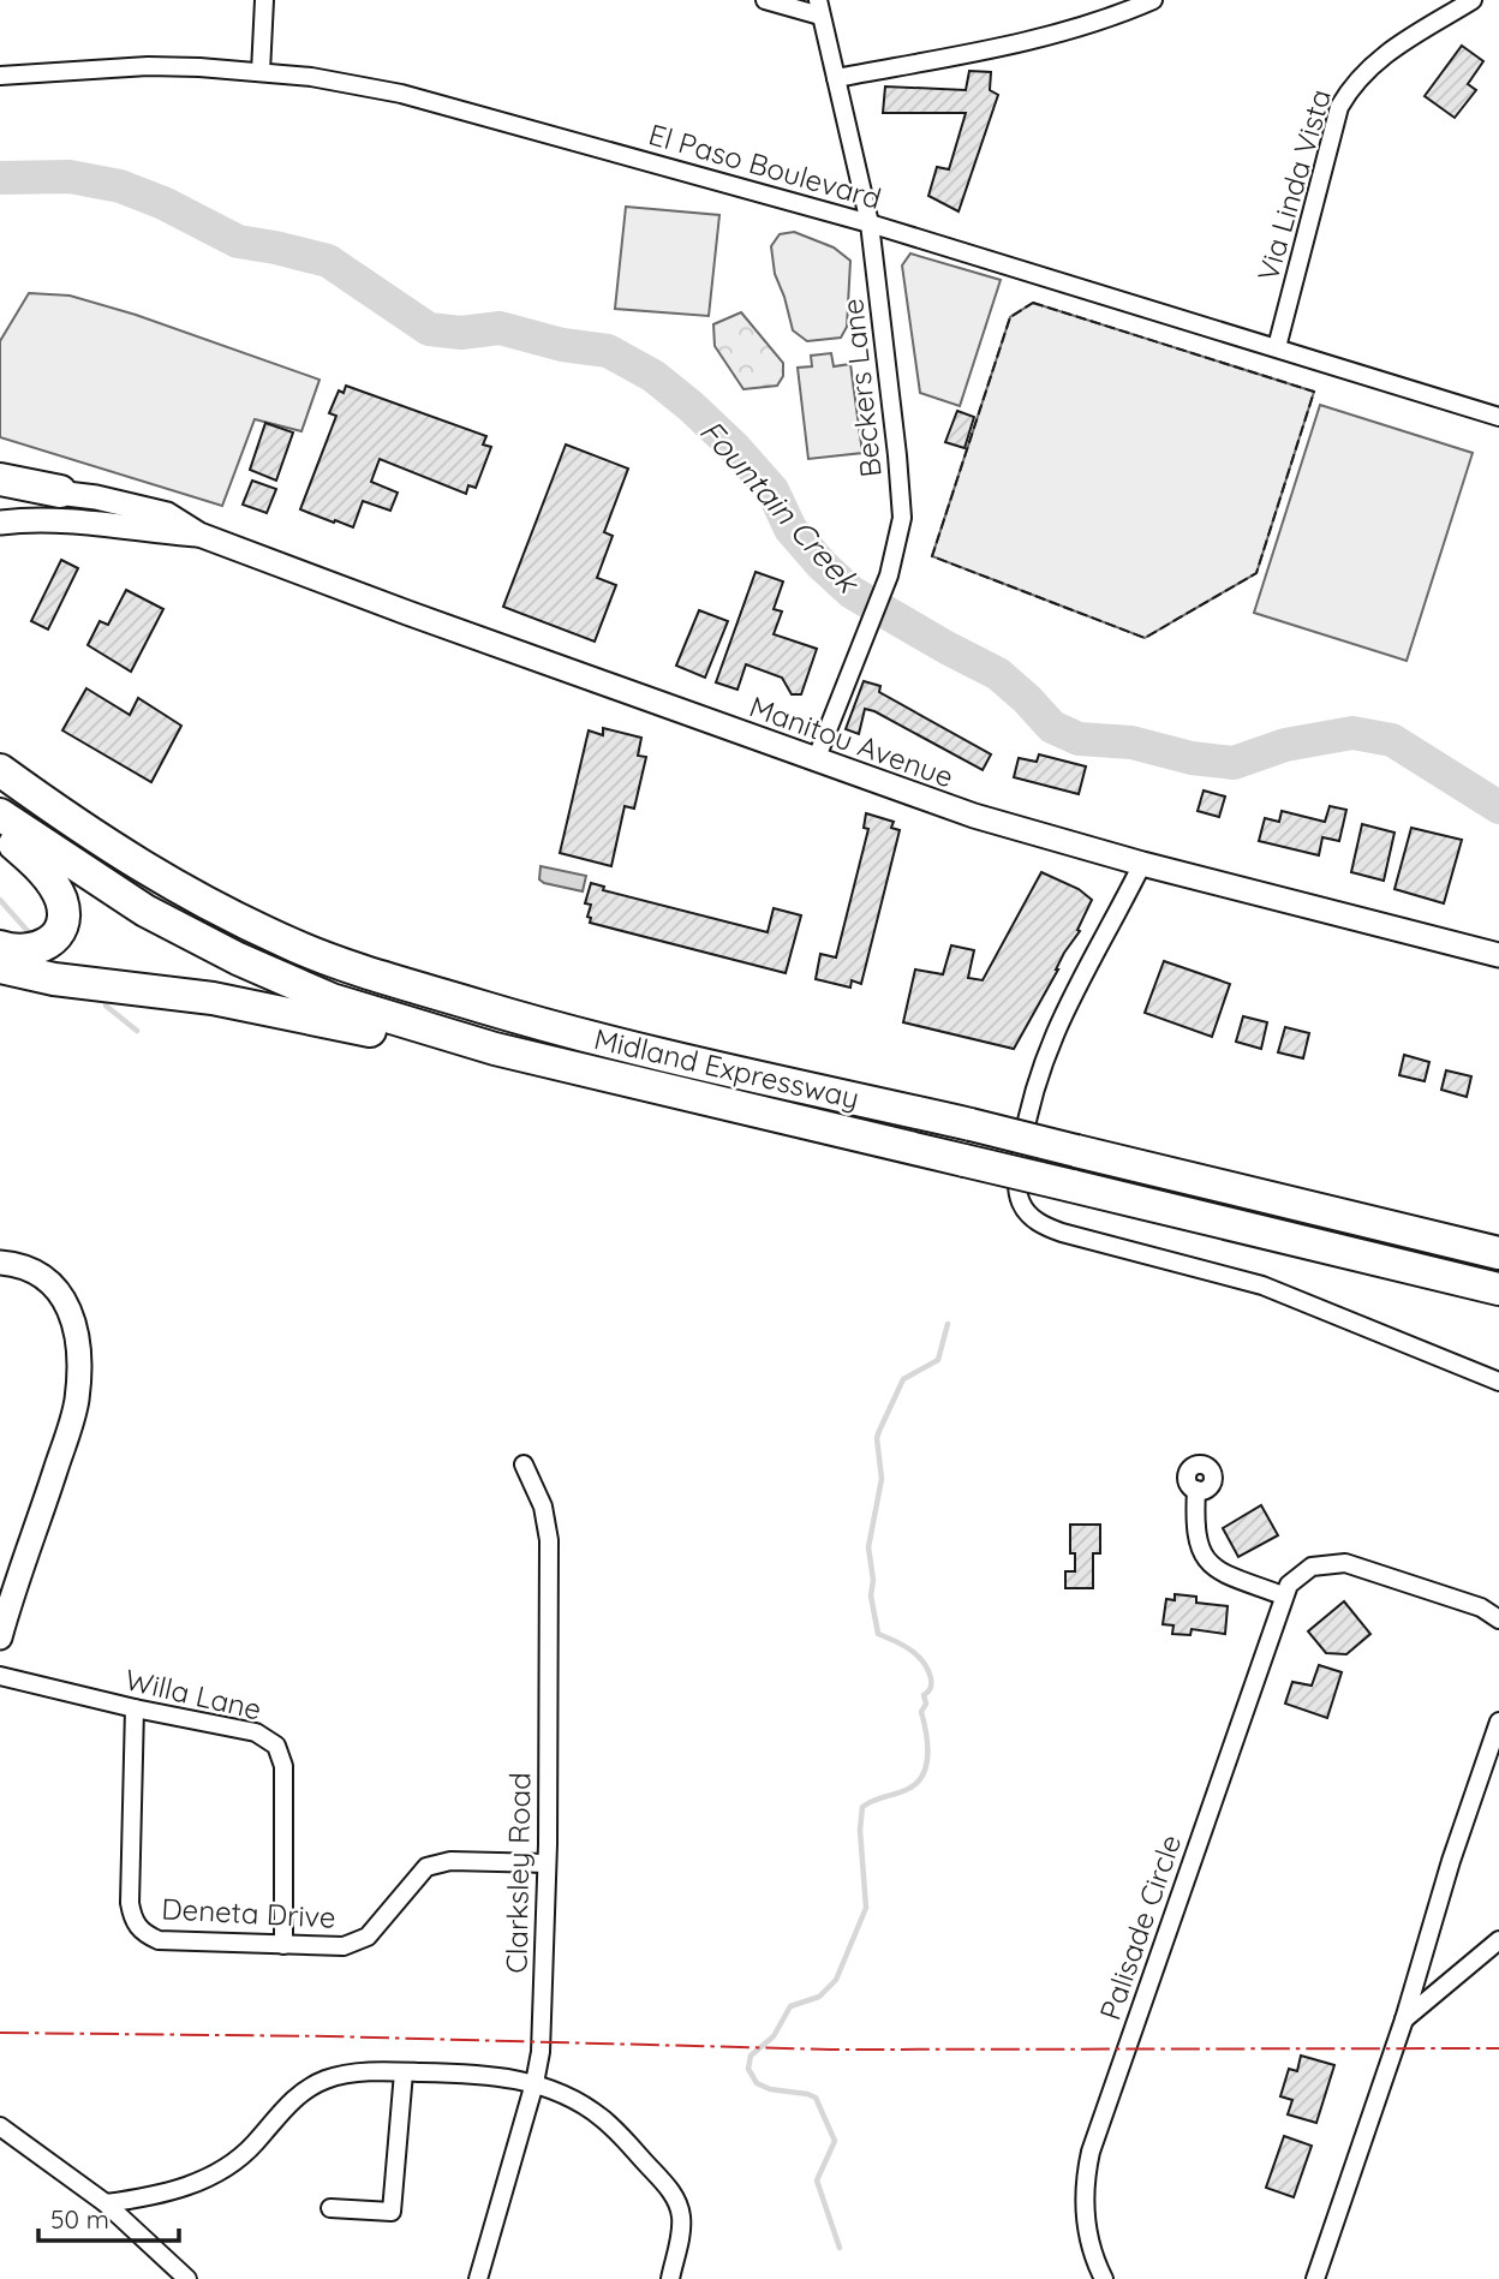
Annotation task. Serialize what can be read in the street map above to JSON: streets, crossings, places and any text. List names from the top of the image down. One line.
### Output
{"streets":{"highway":["Midland Expressway"],"main road":["Manitou Avenue"],"street":["El Paso Boulevard","Via Linda Vista","Beckers Lane","Willa Lane","Clarksley Road","Deneta Drive","Palisade Circle"]},"crossings":[["El Paso Boulevard","Via Linda Vista"],["El Paso Boulevard","Beckers Lane"],["Beckers Lane","Manitou Avenue"],["Willa Lane","Deneta Drive"],["Clarksley Road","Deneta Drive"]],"water":["Fountain Creek"],"scale_bar":"50 m"}
